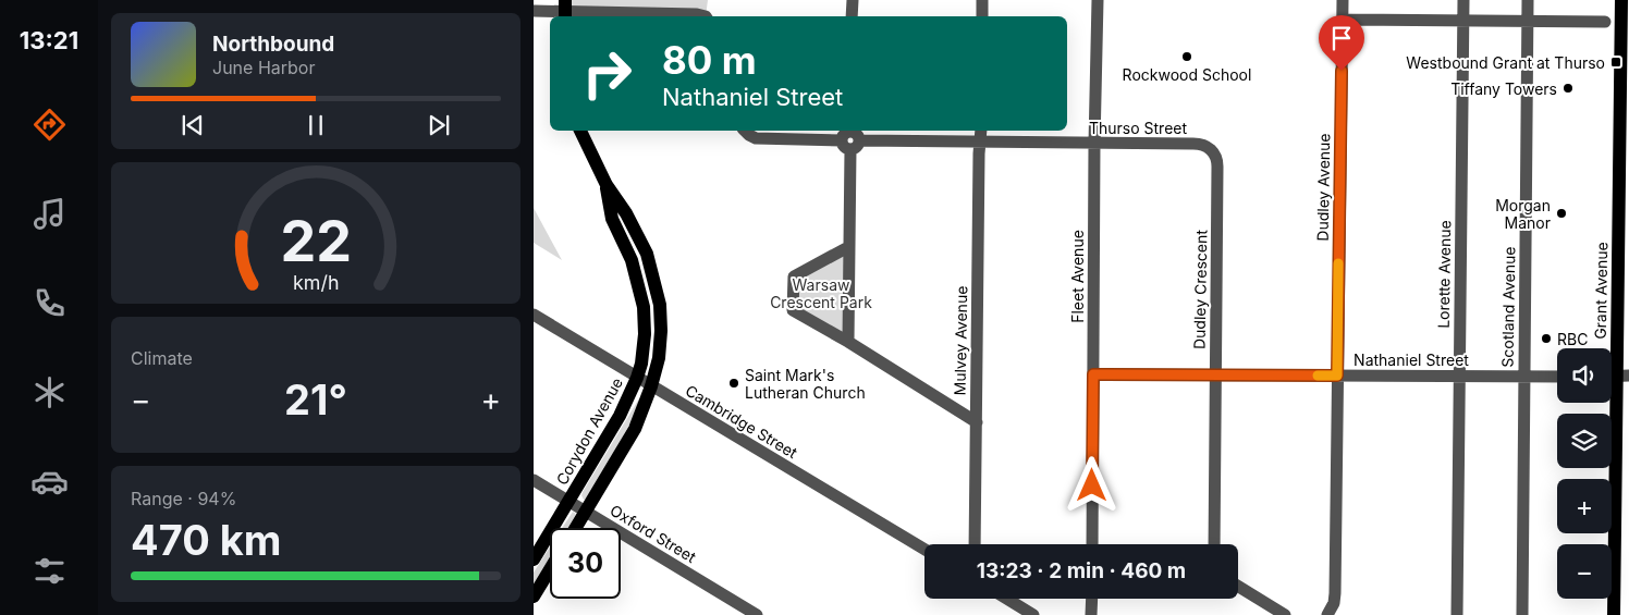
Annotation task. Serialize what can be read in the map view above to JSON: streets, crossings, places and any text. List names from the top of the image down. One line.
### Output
{"streets":{"main road":["Grant Avenue","Corydon Avenue"],"street":["Thurso Street","Dudley Avenue","Lorette Avenue","Fleet Avenue","Dudley Crescent","Scotland Avenue","Mulvey Avenue","Nathaniel Street","Cambridge Street","Oxford Street"]},"crossings":[["Thurso Street","Fleet Avenue"],["Thurso Street","Dudley Crescent"],["Thurso Street","Mulvey Avenue"],["Dudley Avenue","Nathaniel Street"],["Lorette Avenue","Nathaniel Street"],["Fleet Avenue","Nathaniel Street"],["Dudley Crescent","Nathaniel Street"],["Scotland Avenue","Nathaniel Street"],["Cambridge Street","Corydon Avenue"],["Corydon Avenue","Oxford Street"]],"parks":["Warsaw Crescent Park"],"places":{"other":["Rockwood School","Tiffany Towers","Morgan Manor","RBC","Saint Mark's Lutheran Church"],"transit":["Westbound Grant at Thurso"]},"page":{"tabs":"13:21","turn":["80 m","Nathaniel Street"],"song":["Northbound","June Harbor"],"tile":["Climate",["Range · 94%","470 km"]],"map_buttons":["+","−"],"heat":["−","21°","+"],"limit":"30","trip":"13:23 · 2 min · 460 m","gauge":["22","km/h"]}}
